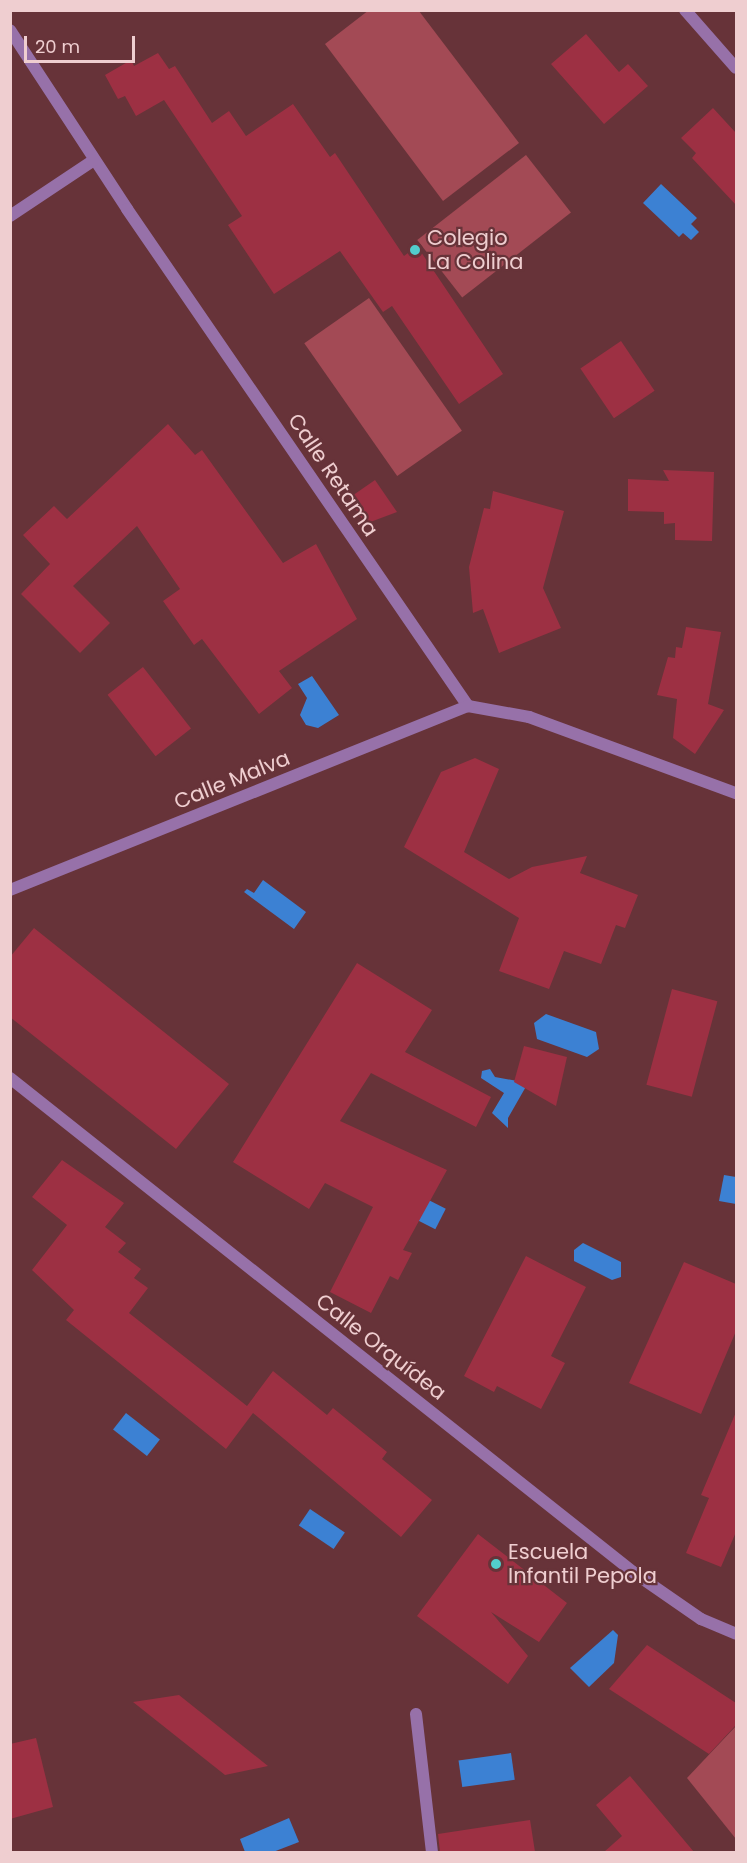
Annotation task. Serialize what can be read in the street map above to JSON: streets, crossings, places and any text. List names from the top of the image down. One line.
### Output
{"streets":{"street":["Calle Retama","Calle Malva","Calle Orquídea"]},"crossings":[["Calle Retama","Calle Malva"]],"places":["Colegio La Colina","Escuela Infantil Pepola"],"scale_bar":"20 m"}
